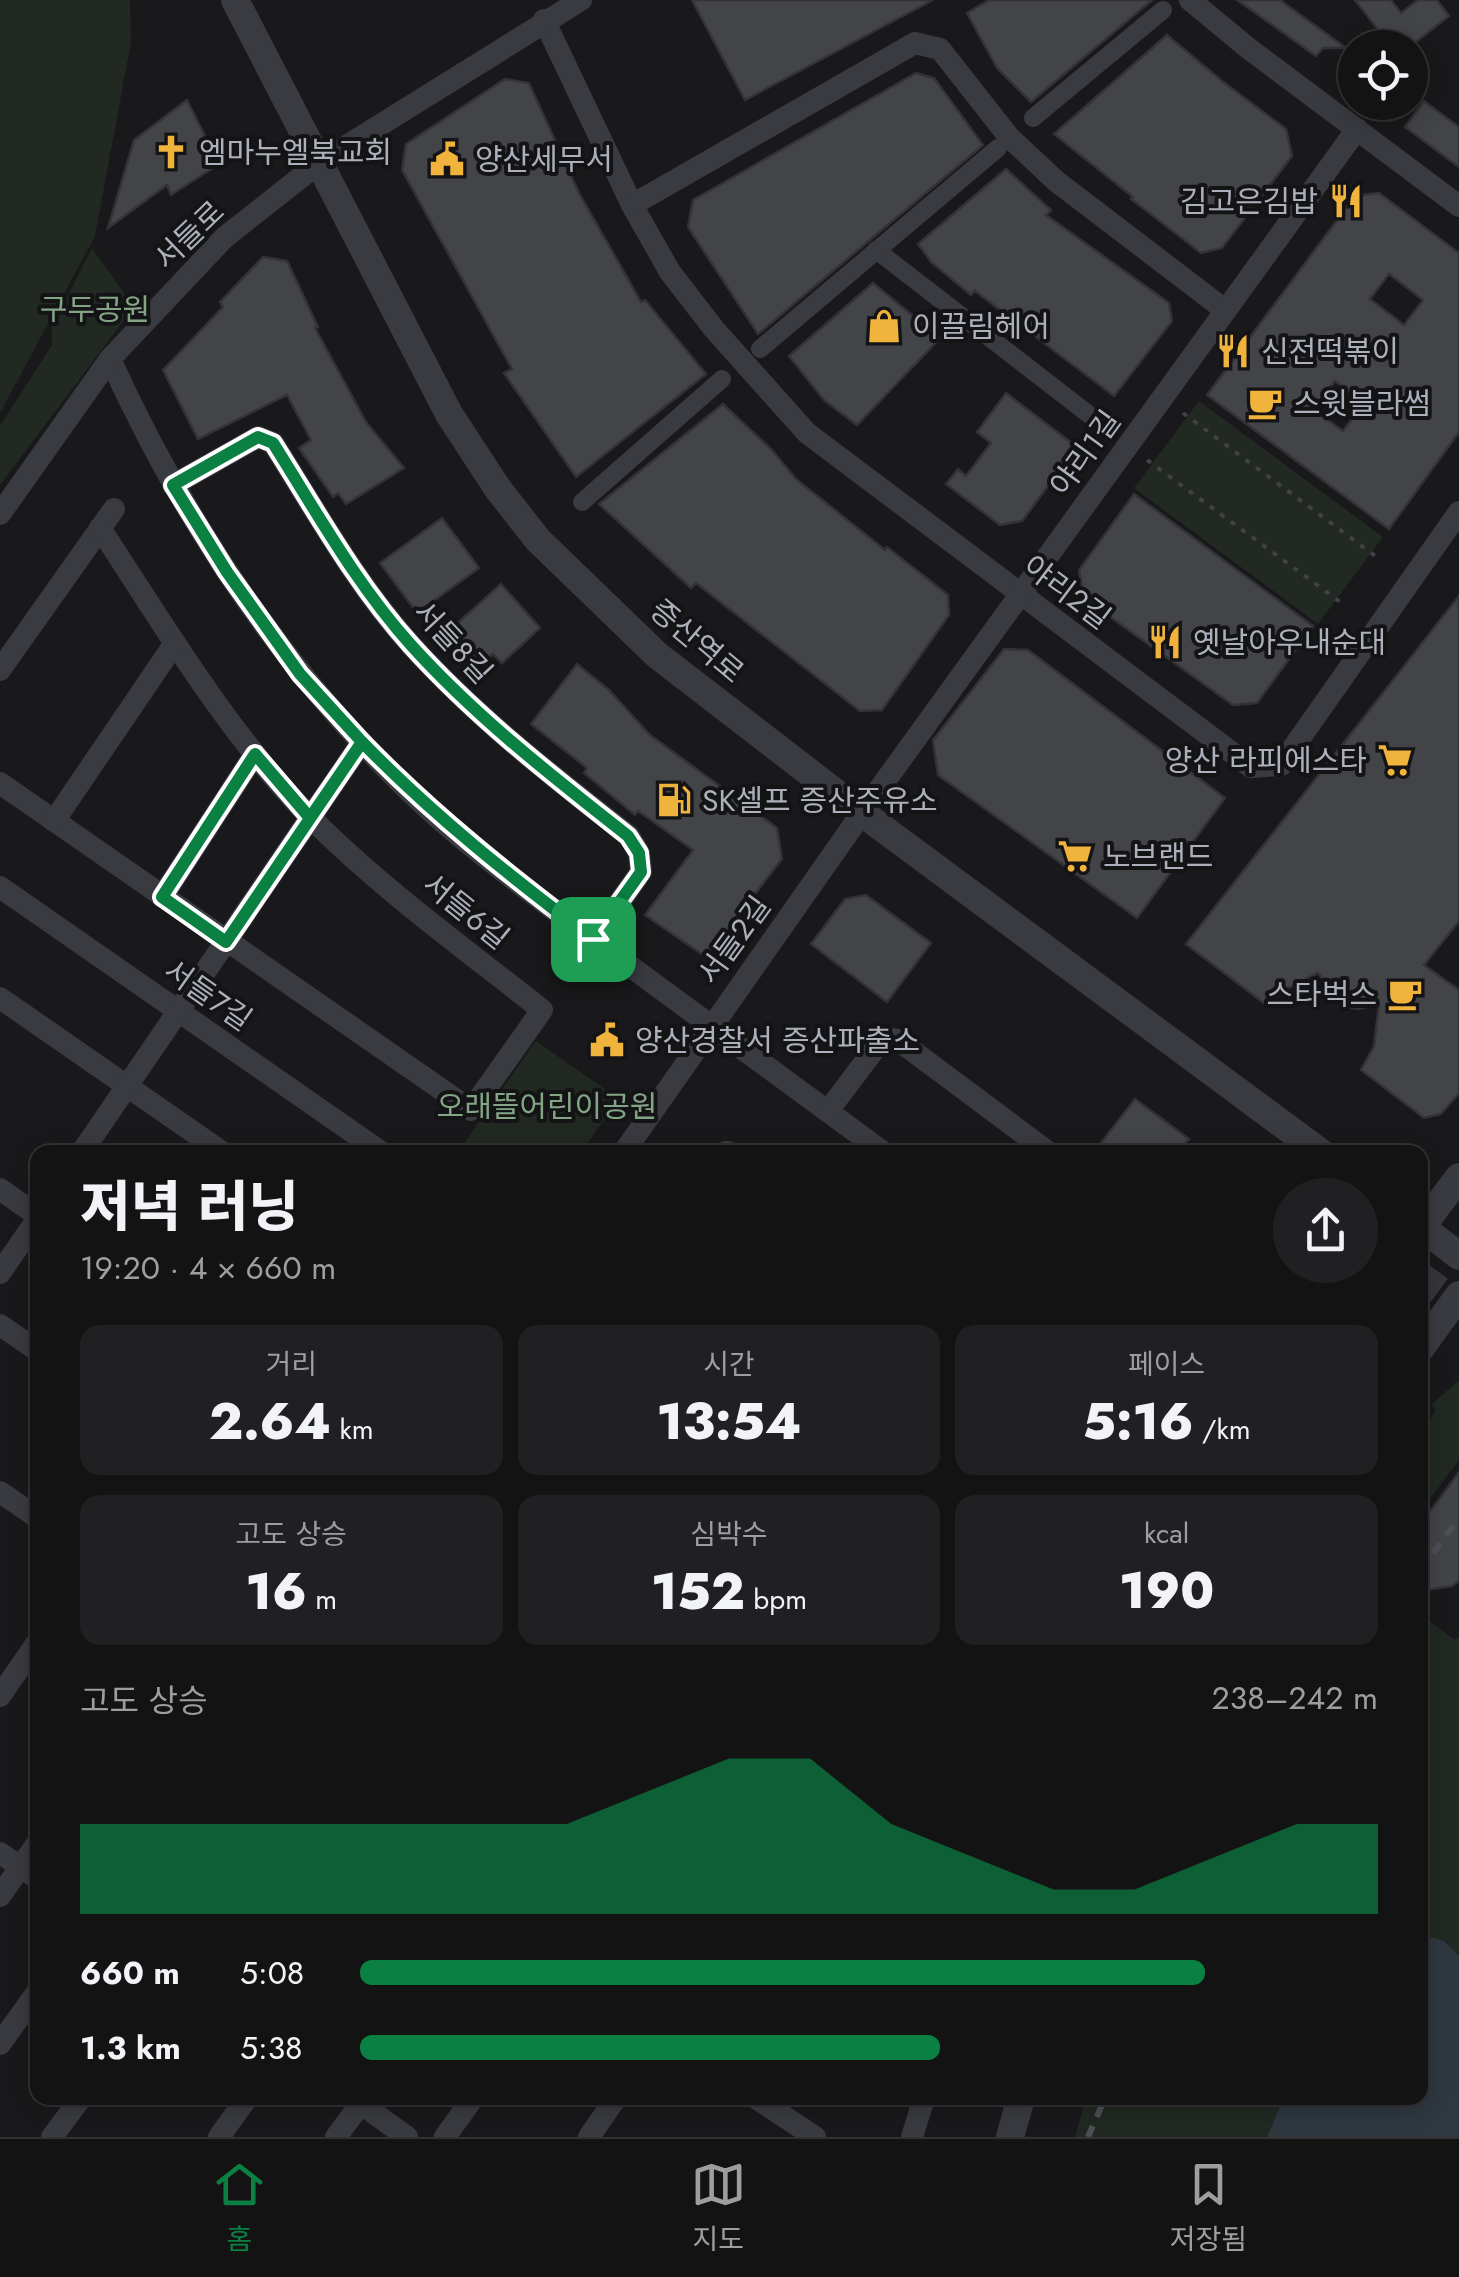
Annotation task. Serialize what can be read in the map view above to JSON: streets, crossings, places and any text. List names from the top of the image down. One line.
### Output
{"streets":{"street":["서들로","야리1길","야리2길","증산역로","서들8길","서들6길","서들2길","서들7길"]},"crossings":[["서들로","야리2길"],["서들로","증산역로"],["야리1길","야리2길"],["야리1길","증산역로"],["야리1길","서들2길"],["증산역로","서들2길"]],"parks":["구두공원","오래뜰어린이공원"],"places":{"church":["엠마누엘북교회"],"public building":["양산세무서","양산경찰서 증산파출소"],"restaurant":["김고은김밥","신전떡볶이","옛날아우내순대"],"shop":["이끌림헤어"],"cafe":["스윗블라썸","스타벅스"],"supermarket":["양산 라피에스타","노브랜드"],"fuel station":["SK셀프 증산주유소"]},"page":{"heading":["저녁 러닝","19:20 · 4 × 660 m"],"stats":[["거리","2.64 km"],["시간","13:54"],["페이스","5:16 /km"],["고도 상승","16 m"],["심박수","152 bpm"],["kcal","190"]],"chart":["고도 상승","238–242 m"],"list":[{"name":"660 m","note":"5:08"},{"name":"1.3 km","note":"5:38"}],"tabs":["홈","지도","저장됨"]}}
